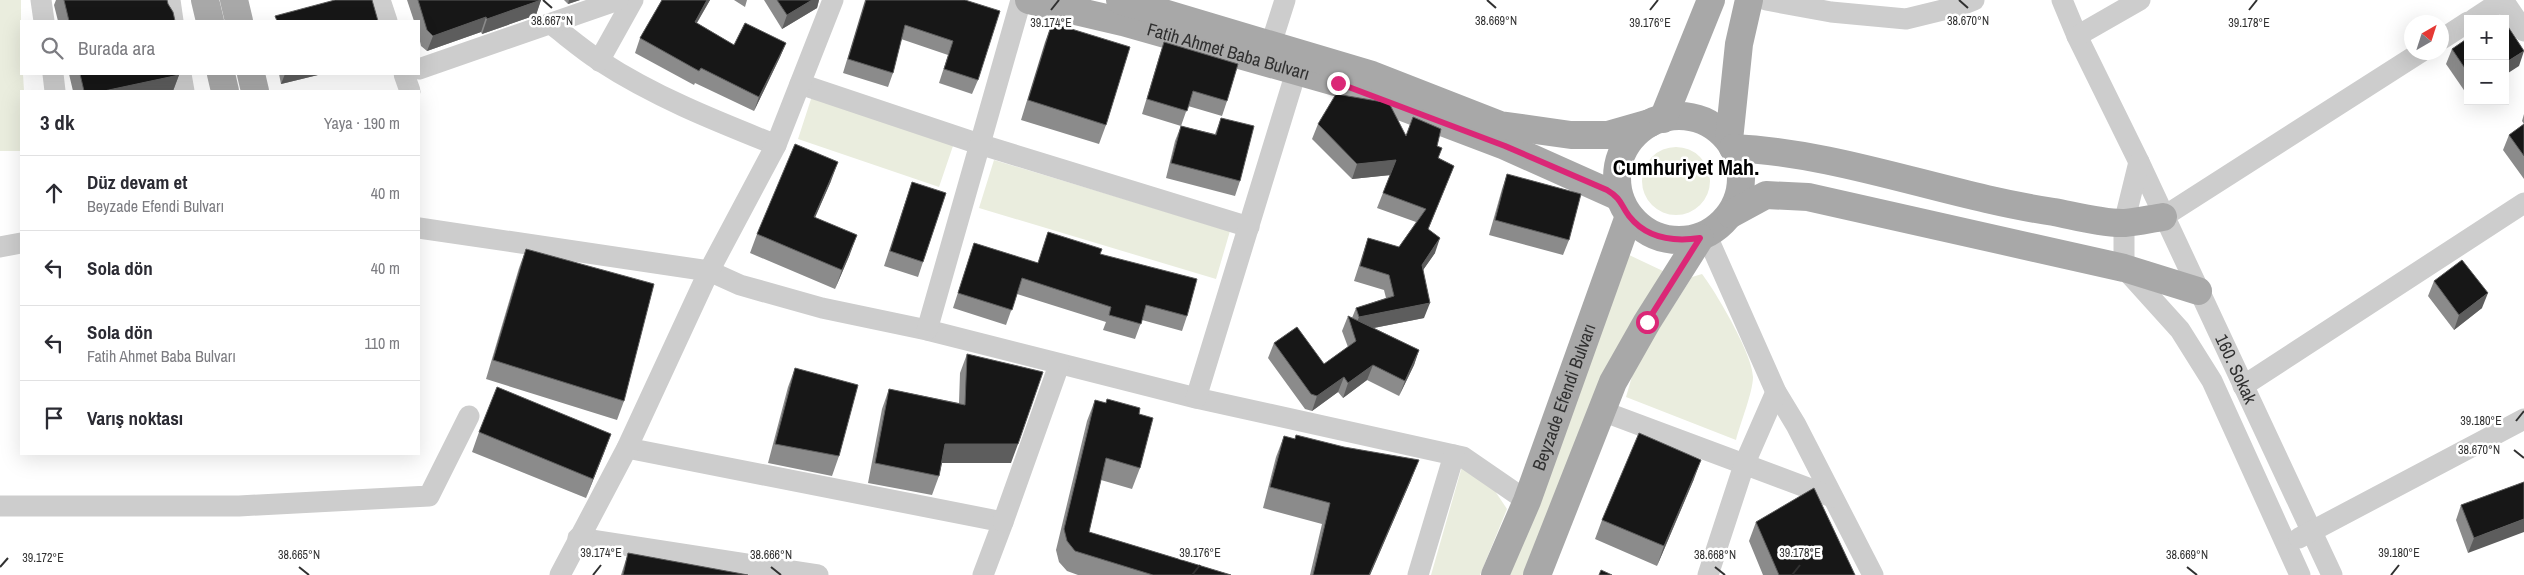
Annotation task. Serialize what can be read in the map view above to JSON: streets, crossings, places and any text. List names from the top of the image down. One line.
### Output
{"streets":{"main road":["Fatih Ahmet Baba Bulvarı","Beyzade Efendi Bulvarı"],"street":["160. Sokak"]},"crossings":[["Fatih Ahmet Baba Bulvarı","Beyzade Efendi Bulvarı"]],"districts":["Cumhuriyet Mah."],"north":"top right","page":{"map_buttons":["+","−"],"search":"Burada ara","heading":["3 dk","Yaya · 190 m"],"list":[["Düz devam et","Beyzade Efendi Bulvarı","40 m"],["Sola dön","40 m"],["Sola dön","Fatih Ahmet Baba Bulvarı","110 m"],"Varış noktası"]},"coordinates":["38.667°N","38.670°N","38.669°N","39.176°E","39.174°E","39.178°E","39.180°E","38.665°N","38.666°N","38.668°N","39.172°E"]}
